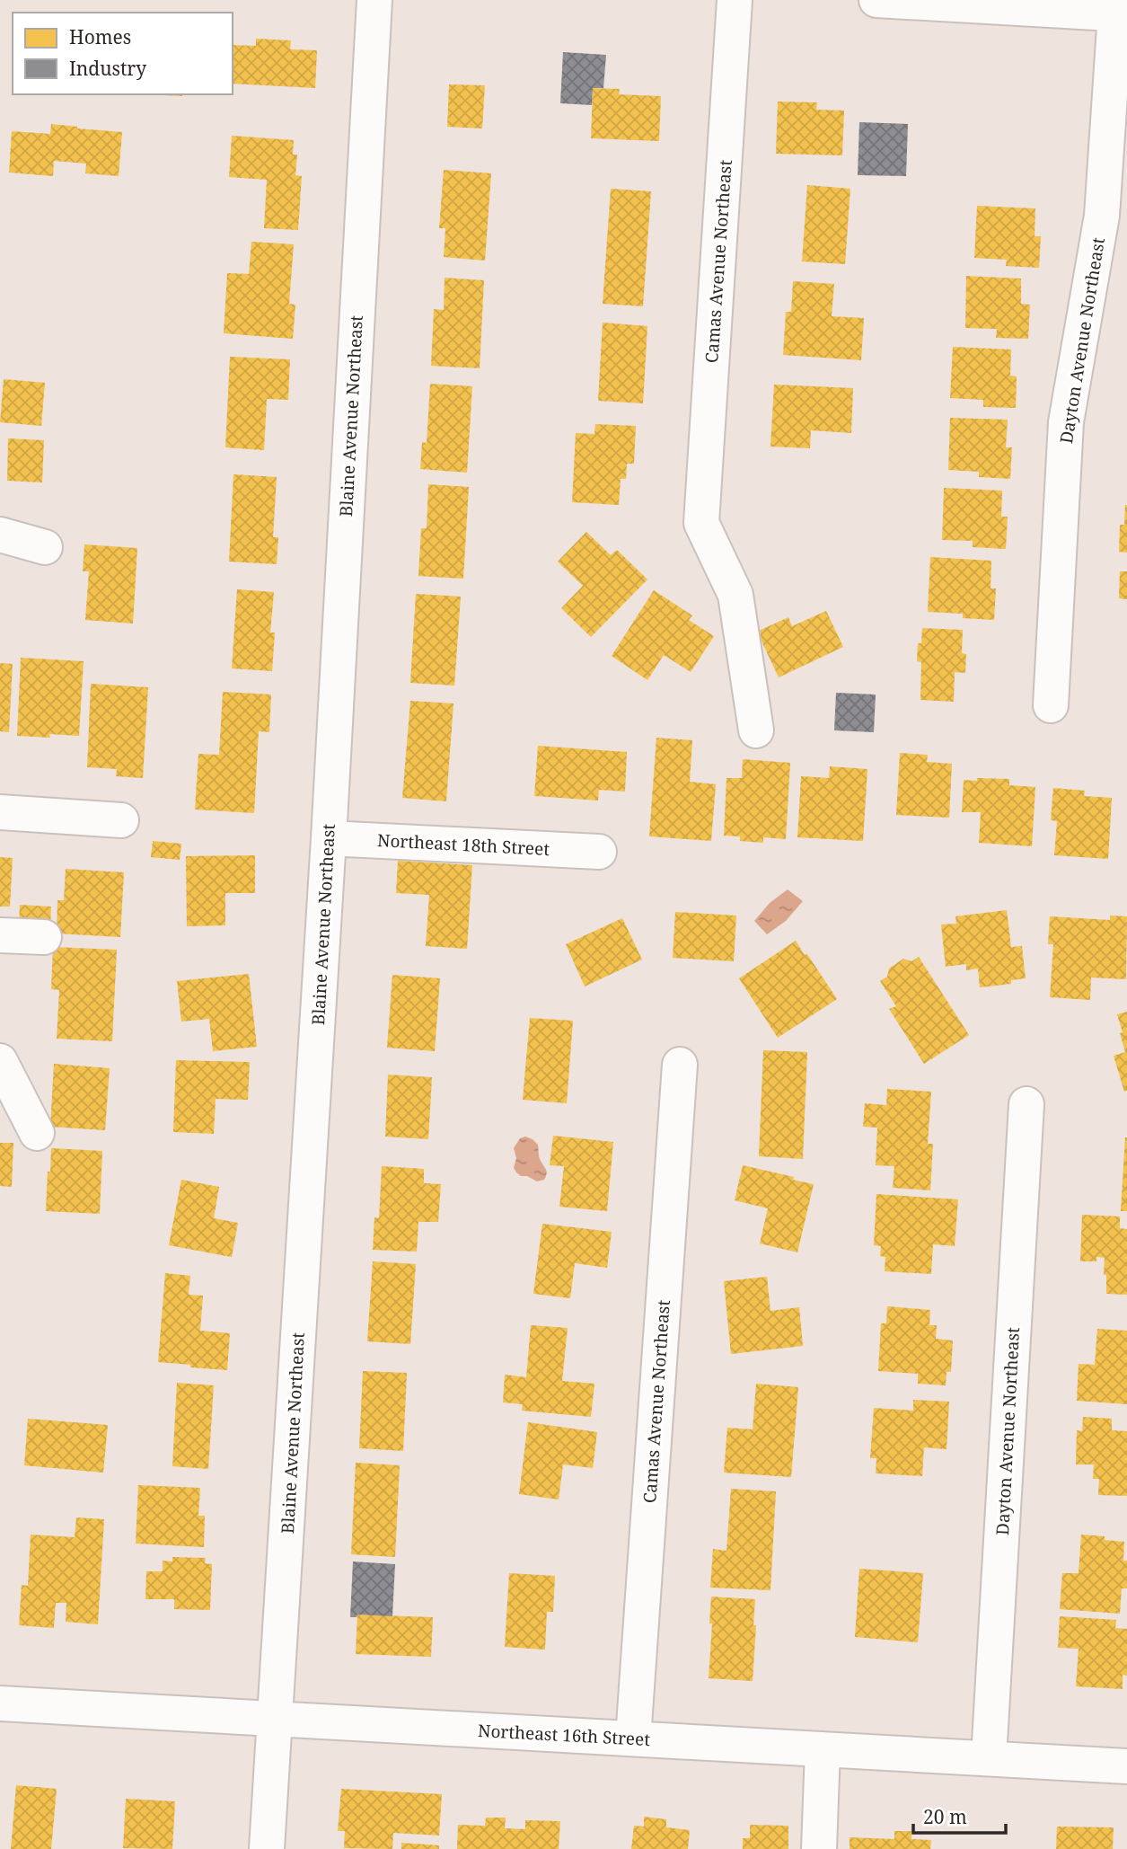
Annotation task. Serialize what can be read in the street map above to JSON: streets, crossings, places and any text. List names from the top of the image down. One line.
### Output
{"streets":{"street":["Camas Avenue Northeast","Dayton Avenue Northeast","Blaine Avenue Northeast","Northeast 18th Street","Northeast 16th Street"]},"crossings":[["Camas Avenue Northeast","Northeast 16th Street"],["Dayton Avenue Northeast","Northeast 16th Street"],["Blaine Avenue Northeast","Northeast 18th Street"],["Blaine Avenue Northeast","Northeast 16th Street"]],"legend":["Homes","Industry"],"scale_bar":"20 m"}
